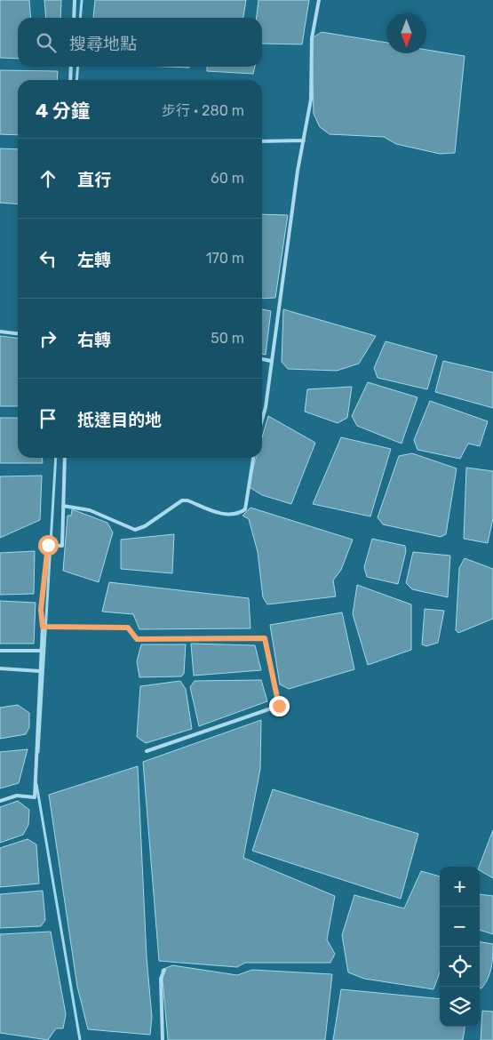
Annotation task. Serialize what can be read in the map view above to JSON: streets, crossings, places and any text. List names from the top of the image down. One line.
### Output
{"north":"bottom","page":{"search":"搜尋地點","heading":["4 分鐘","步行 · 280 m"],"list":[["直行","60 m"],["左轉","170 m"],["右轉","50 m"],"抵達目的地"],"map_buttons":["+","−"]}}
